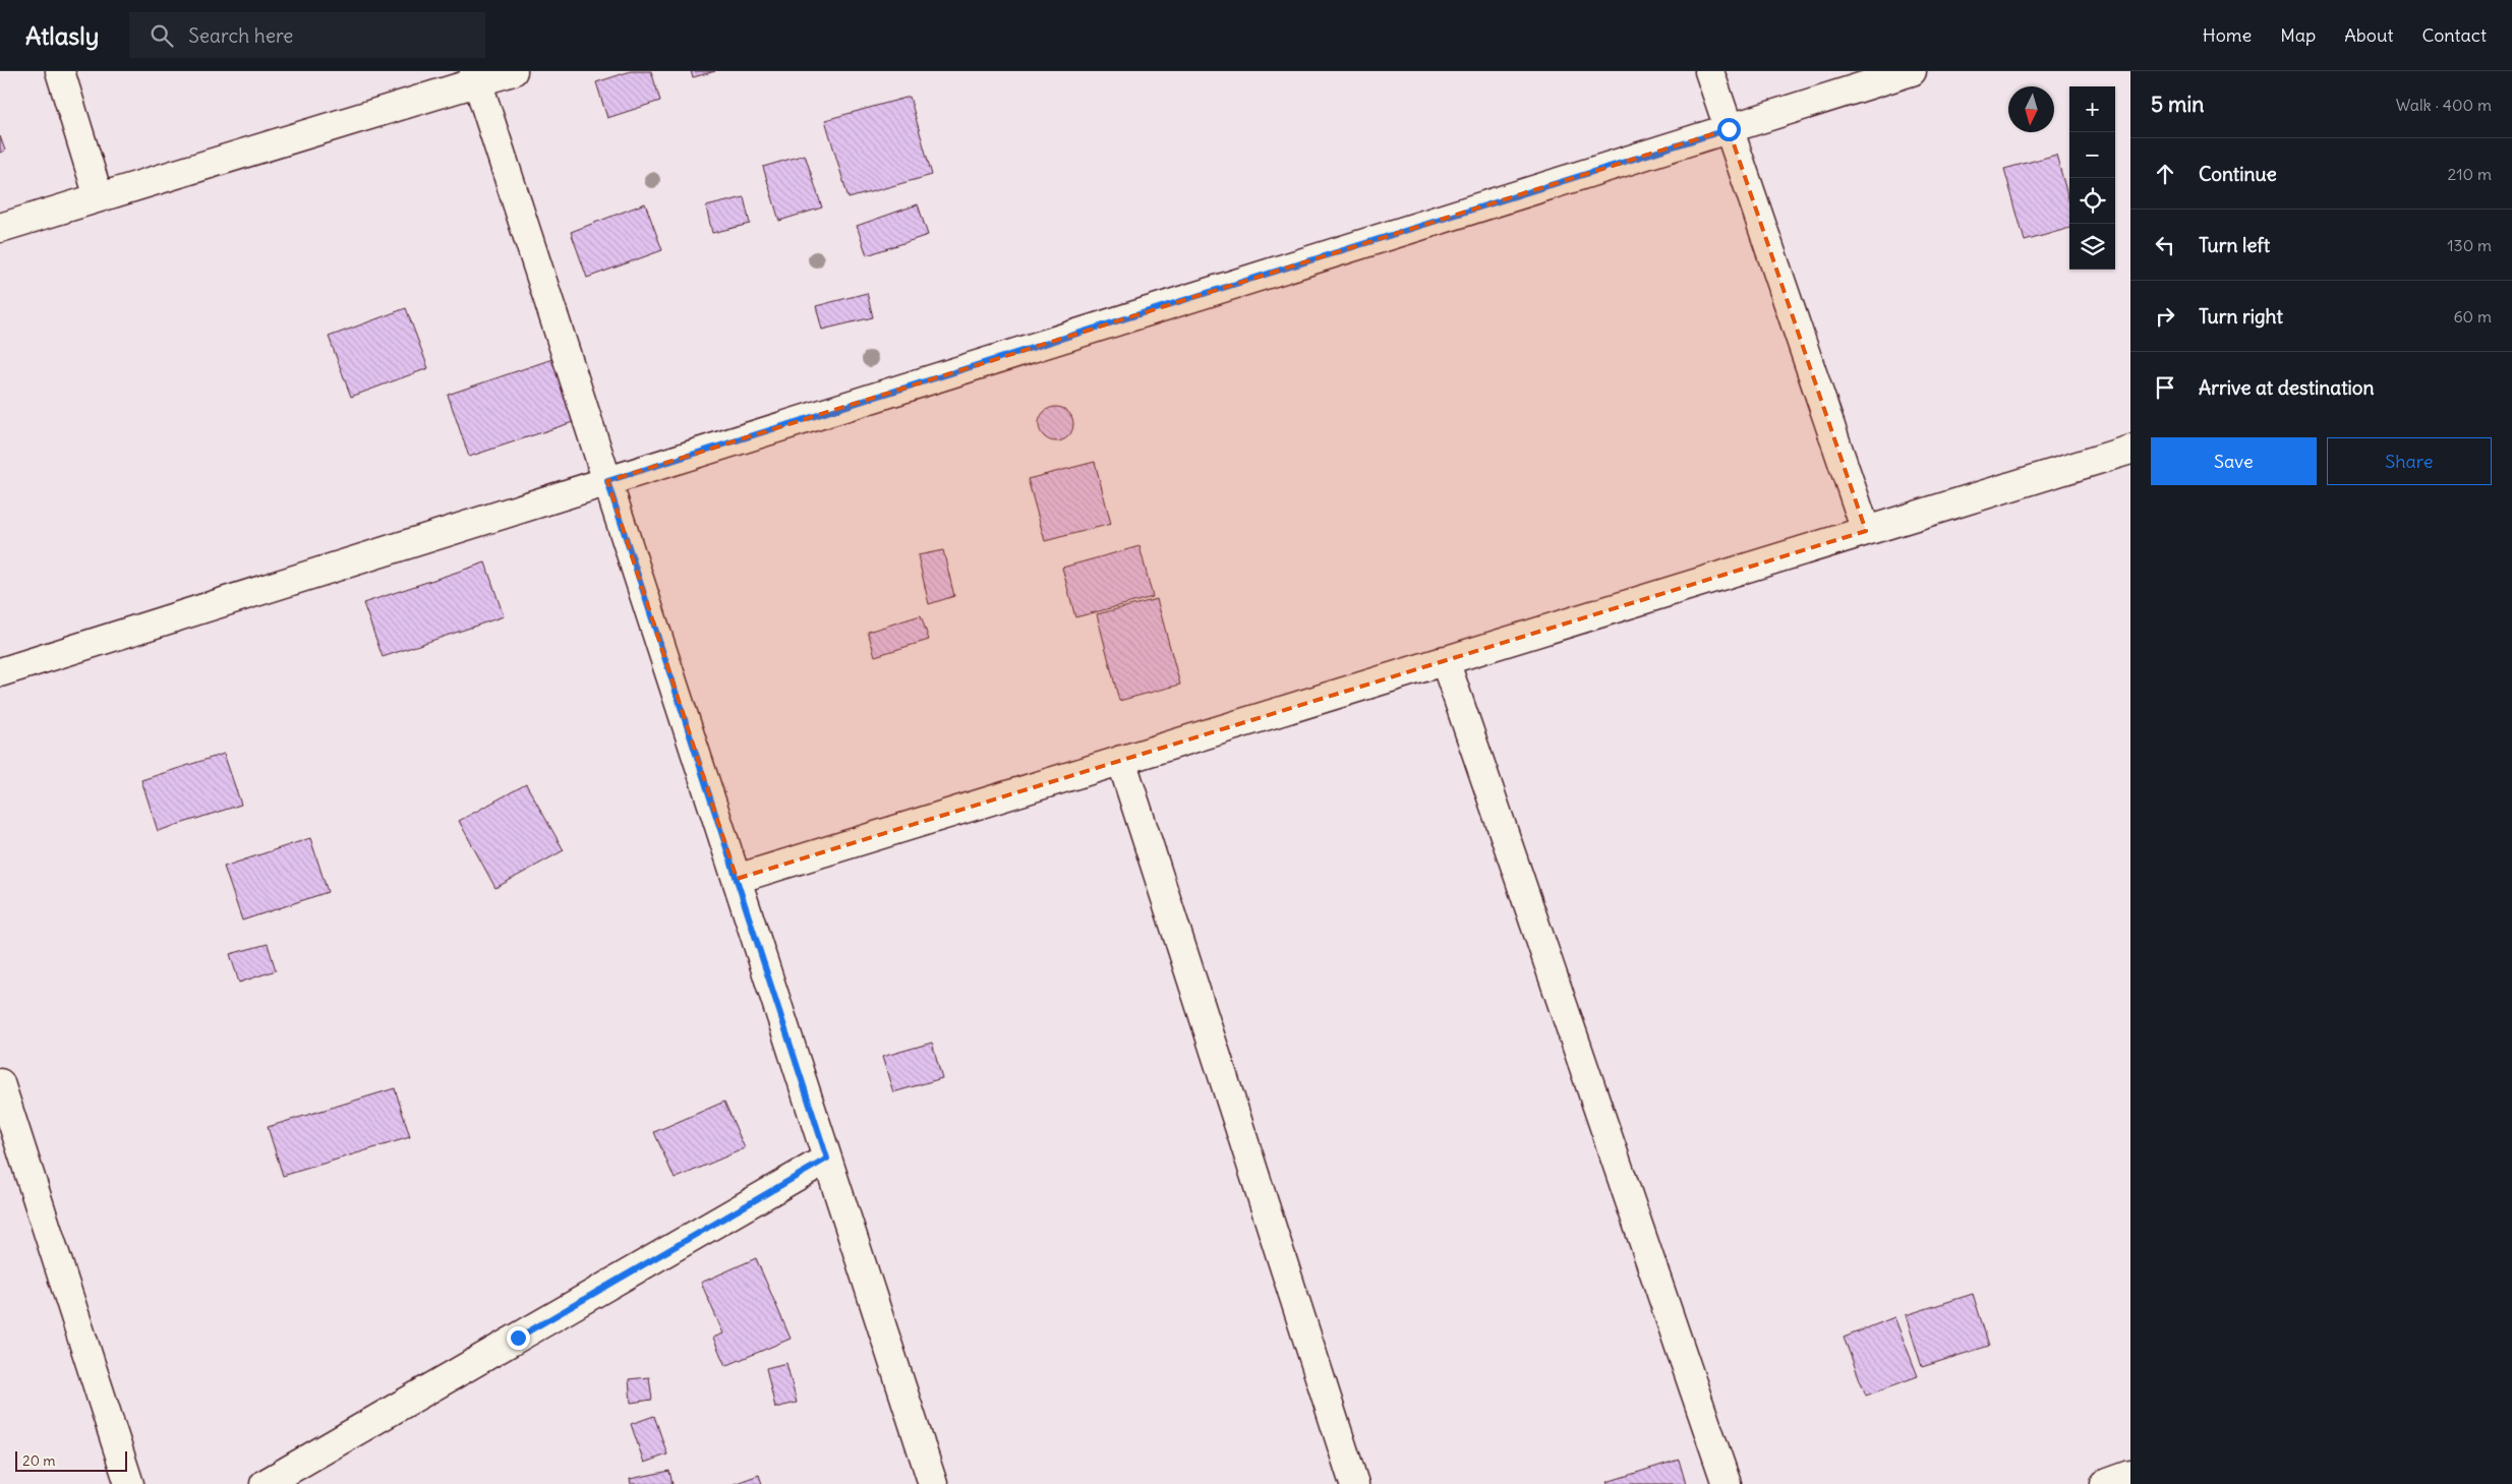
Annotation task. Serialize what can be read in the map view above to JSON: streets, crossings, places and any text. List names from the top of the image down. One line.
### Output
{"scale_bar":"20 m","north":"bottom","page":{"header":"Atlasly","search":"Search here","nav":["Home","Map","About","Contact"],"heading":["5 min","Walk · 400 m"],"map_buttons":["+","−"],"list":[["Continue","210 m"],["Turn left","130 m"],["Turn right","60 m"],"Arrive at destination"],"buttons":["Save","Share"],"scale":"20 m"}}
